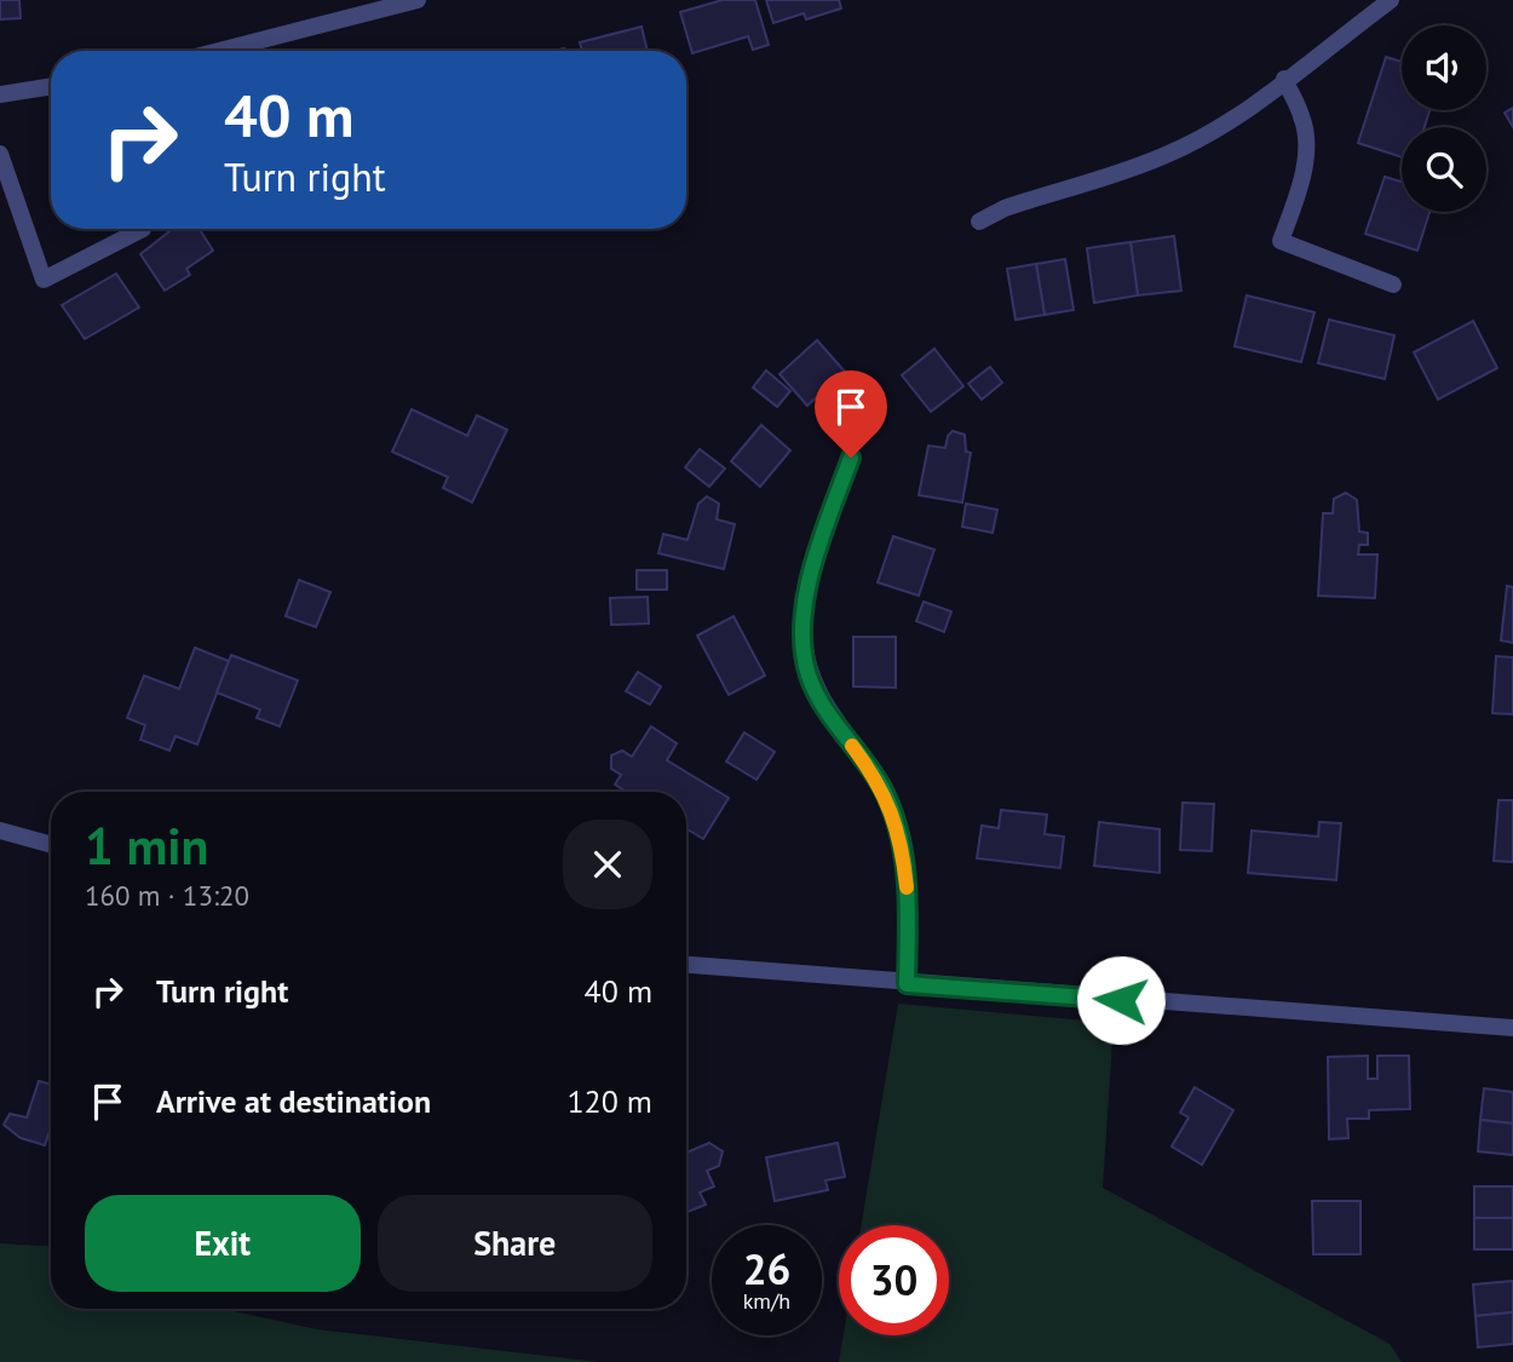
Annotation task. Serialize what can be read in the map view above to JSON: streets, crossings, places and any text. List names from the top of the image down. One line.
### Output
{"page":{"turn":["40 m","Turn right"],"heading":["1 min","160 m · 13:20"],"list":[{"name":"Turn right","value":"40 m"},{"name":"Arrive at destination","value":"120 m"}],"buttons":["Exit","Share"],"speed":"26 km/h","limit":"30"}}
